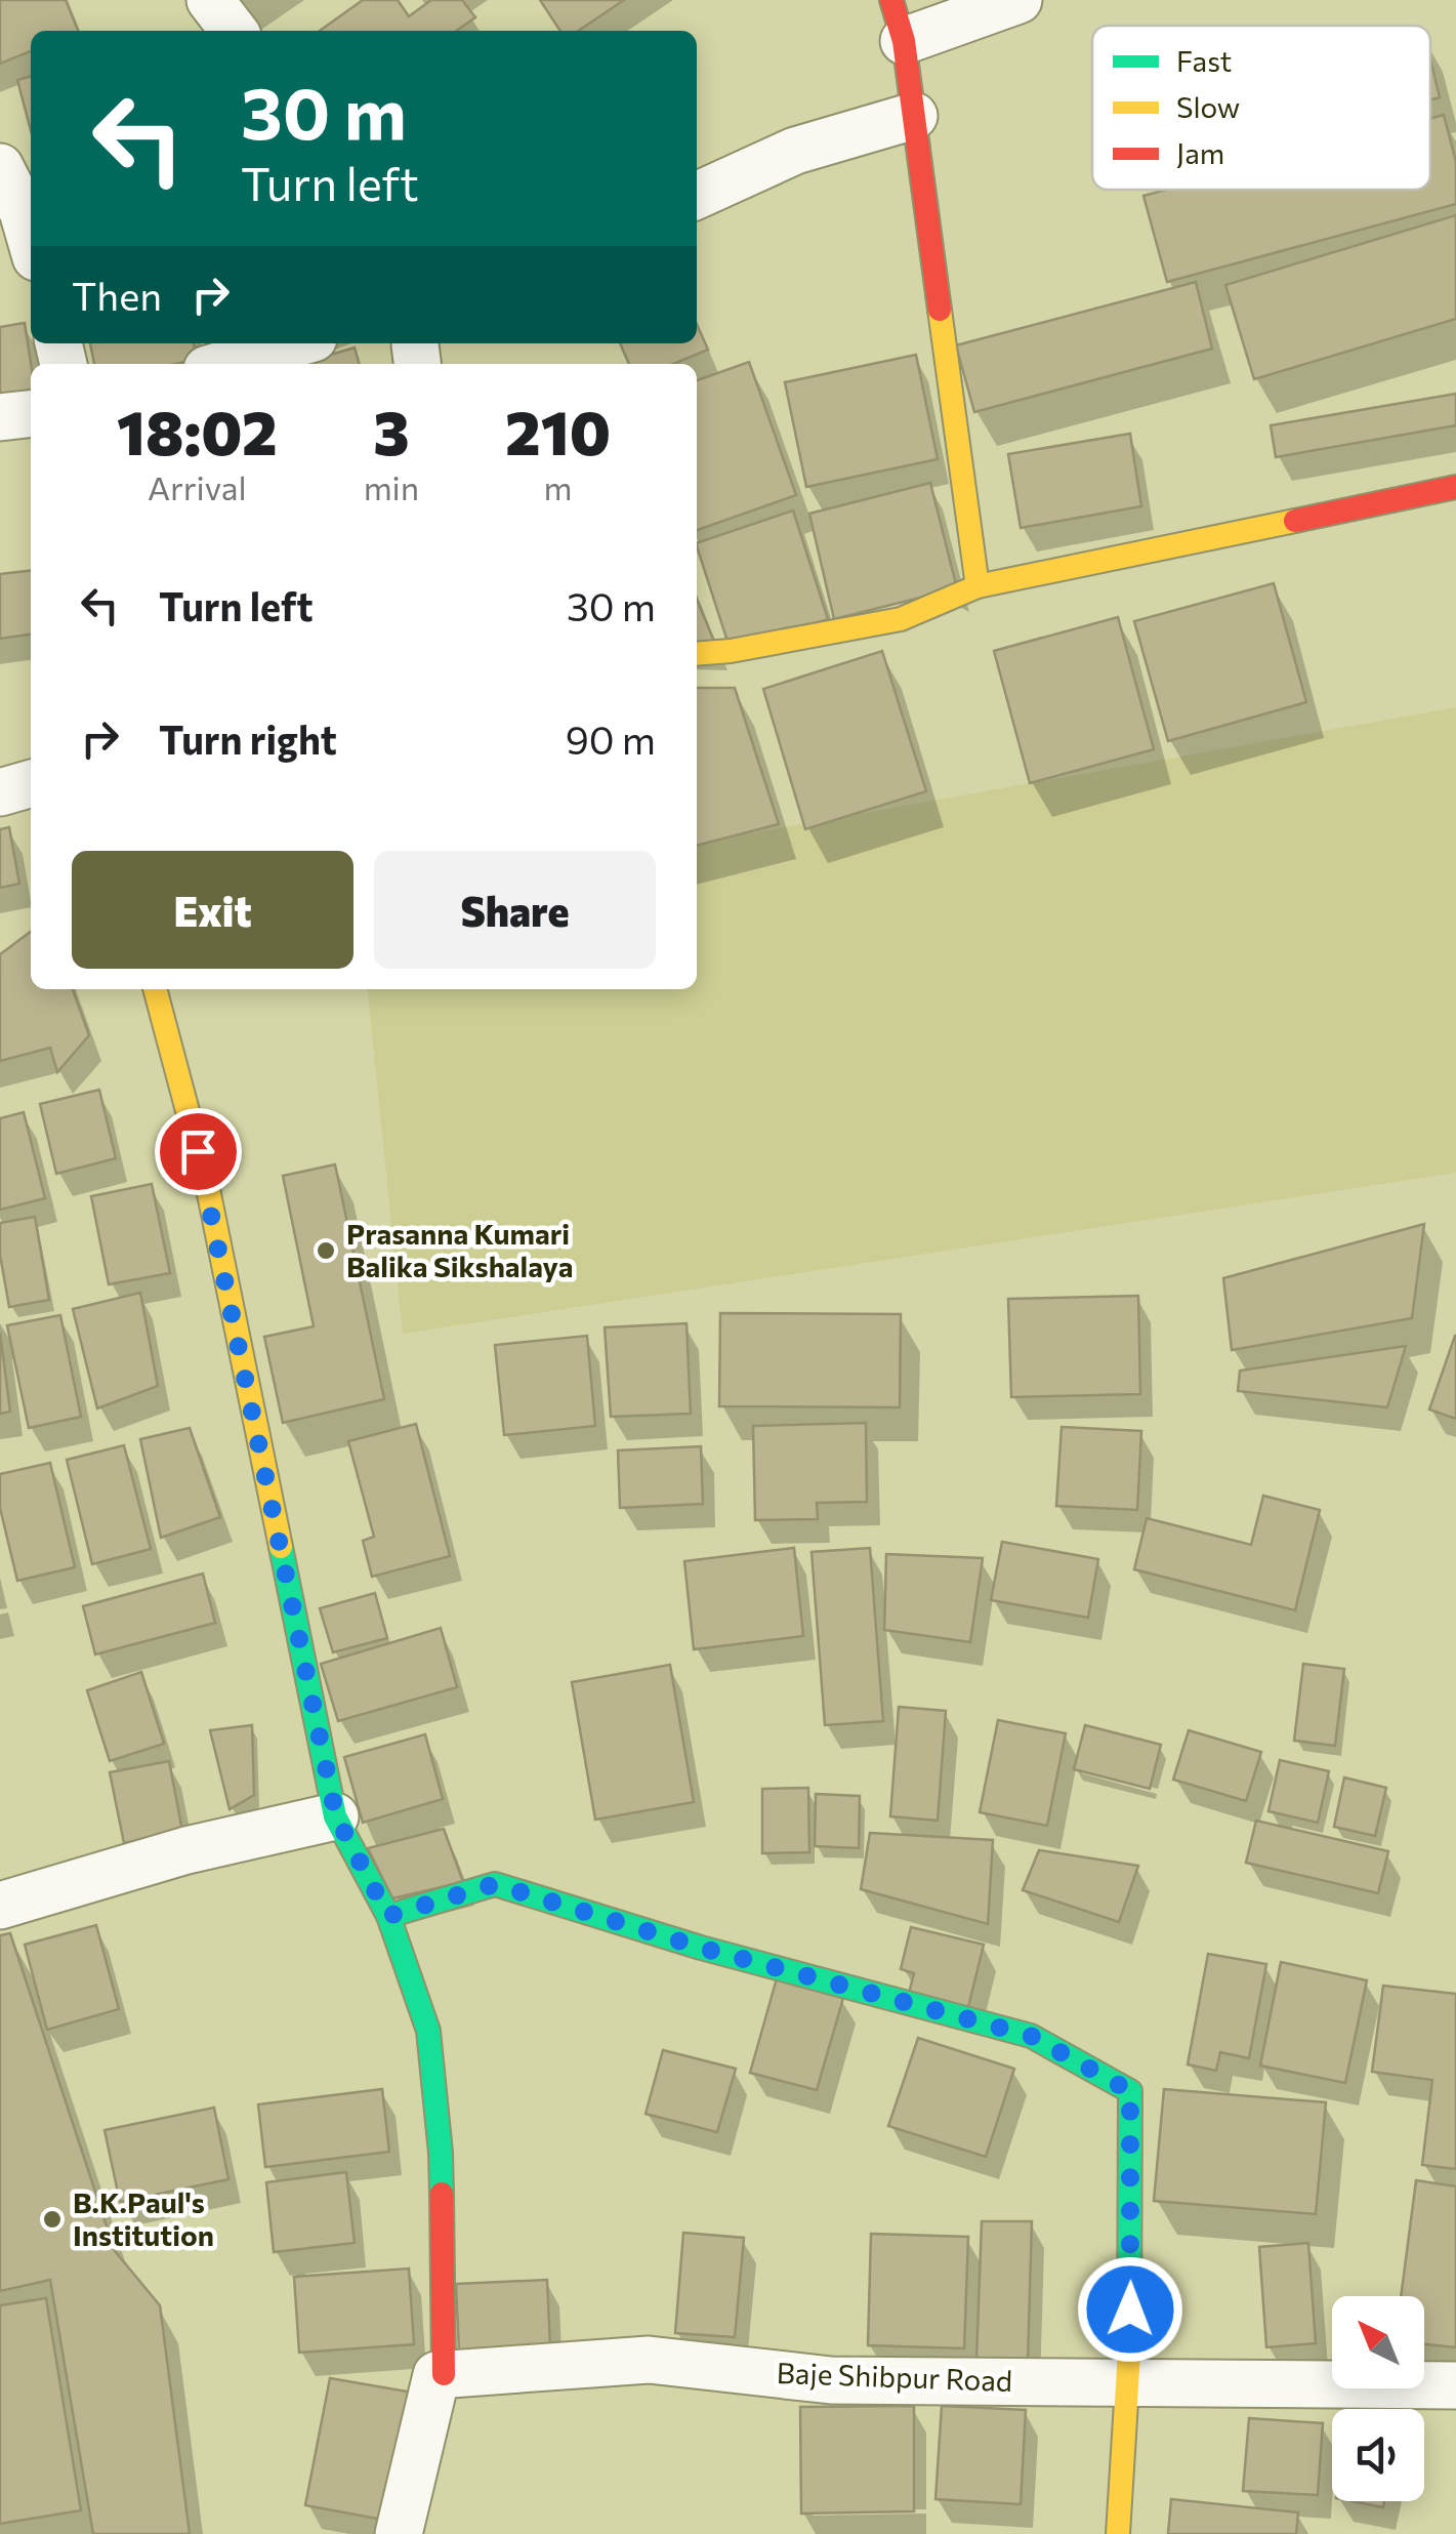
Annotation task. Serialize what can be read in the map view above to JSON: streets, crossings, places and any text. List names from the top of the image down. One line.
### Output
{"streets":{"street":["Baje Shibpur Road"]},"places":["Prasanna Kumari Balika Sikshalaya","B.K.Paul's Institution"],"legend":["Fast","Slow","Jam"],"north":"top left","page":{"turn":["30 m","Turn left"],"then":"Then","eta":["18:02","Arrival","3","min","210","m"],"list":[{"name":"Turn left","value":"30 m"},{"name":"Turn right","value":"90 m"}],"buttons":["Exit","Share"]}}
